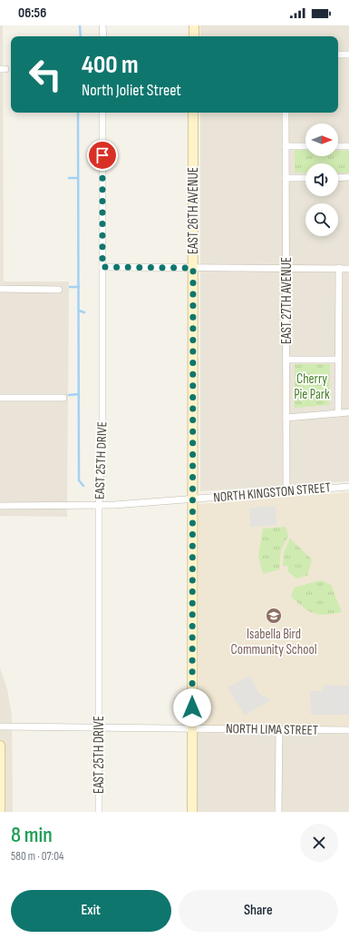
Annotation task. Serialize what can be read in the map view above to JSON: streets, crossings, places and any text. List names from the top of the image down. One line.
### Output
{"streets":{"street":["EAST 26TH AVENUE","EAST 27TH AVENUE","EAST 25TH DRIVE","NORTH KINGSTON STREET","NORTH LIMA STREET"]},"crossings":[["EAST 26TH AVENUE","NORTH KINGSTON STREET"],["EAST 26TH AVENUE","NORTH LIMA STREET"],["EAST 27TH AVENUE","NORTH KINGSTON STREET"],["EAST 25TH DRIVE","NORTH KINGSTON STREET"],["EAST 25TH DRIVE","NORTH LIMA STREET"]],"parks":["Cherry Pie Park"],"places":{"school or university":["Isabella Bird Community School"]},"north":"right","page":{"status":"06:56","turn":["400 m","North Joliet Street"],"heading":["8 min","580 m · 07:04"],"buttons":["Exit","Share"]}}
